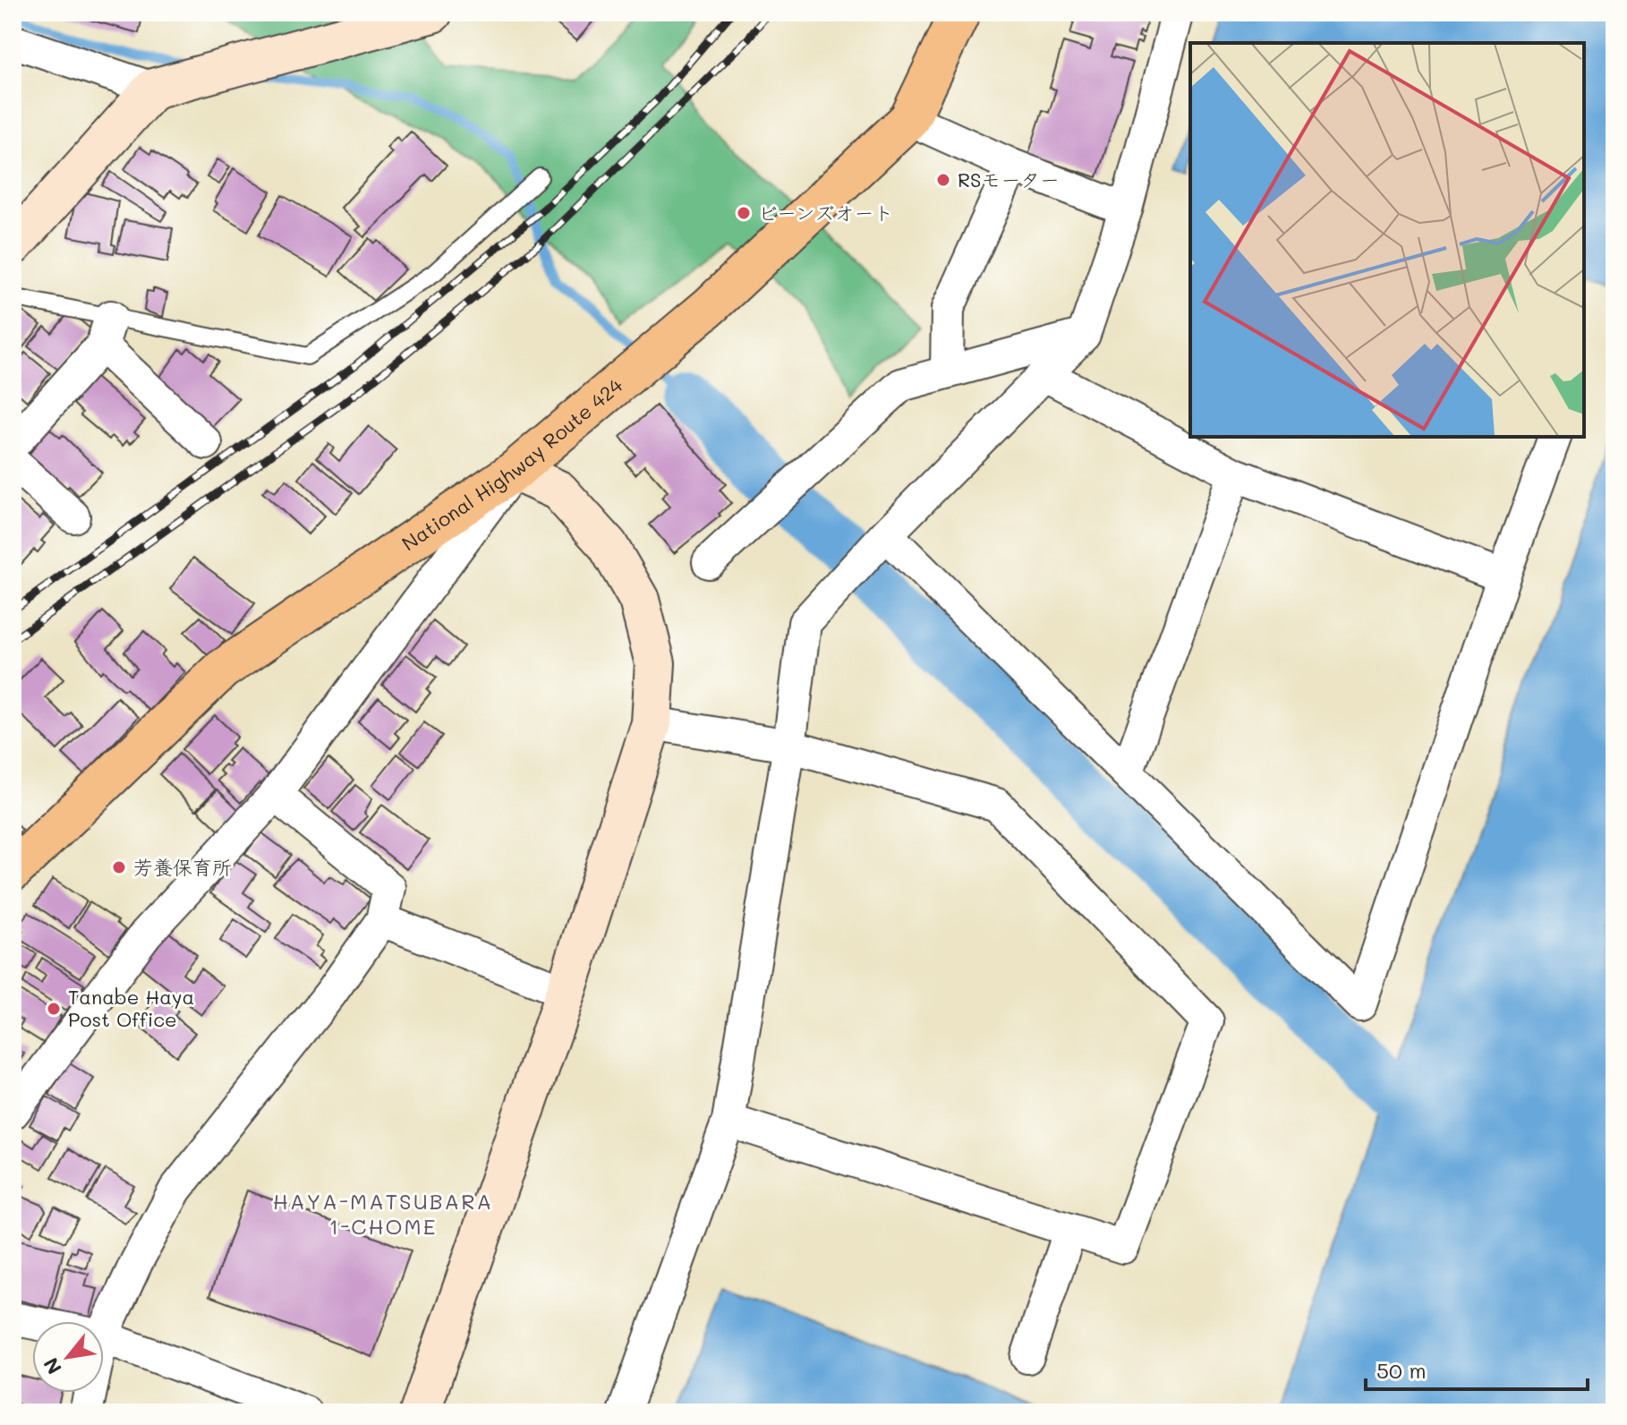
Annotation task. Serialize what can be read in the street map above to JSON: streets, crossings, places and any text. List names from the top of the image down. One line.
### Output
{"streets":{"highway":["National Highway Route 424"]},"districts":["HAYA-MATSUBARA 1-CHOME"],"places":["RSモーター","ビーンズオート","芳養保育所","Tanabe Haya Post Office"],"scale_bar":"50 m","north":"bottom left"}
